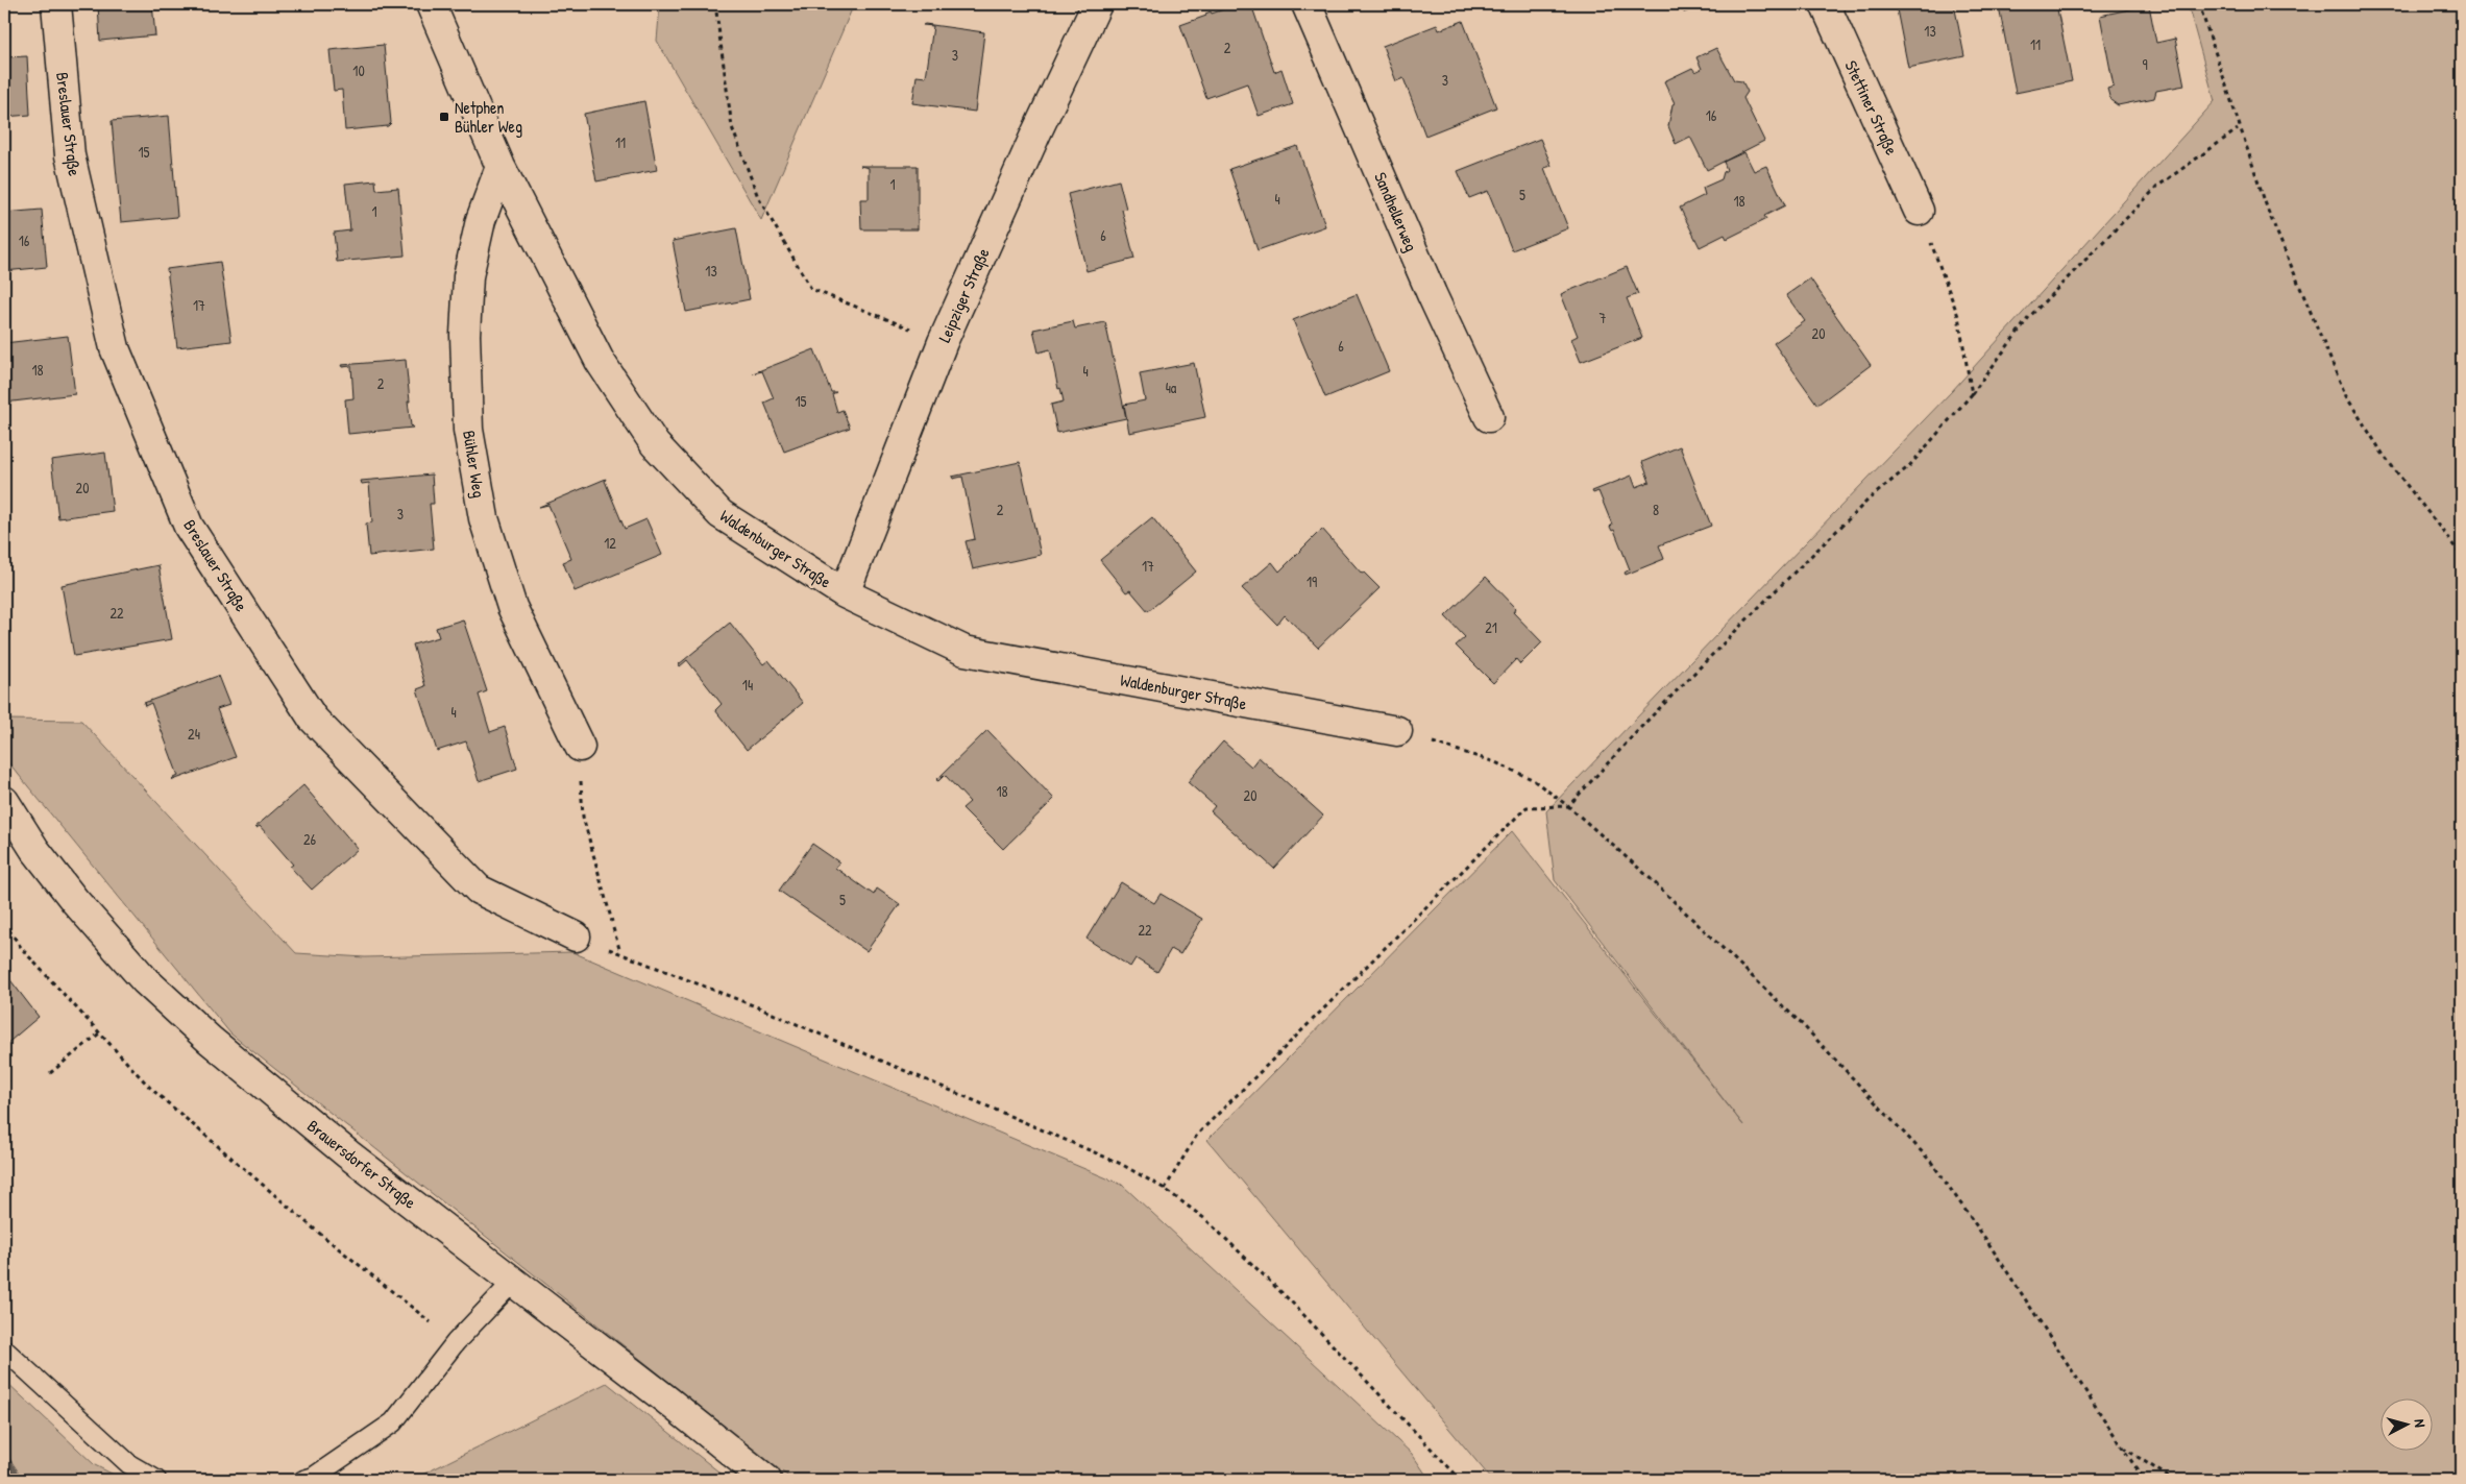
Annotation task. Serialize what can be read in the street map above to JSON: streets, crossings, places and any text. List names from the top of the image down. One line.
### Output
{"streets":{"street":["Stettiner Straße","Breslauer Straße","Sandhellerweg","Leipziger Straße","Bühler Weg","Waldenburger Straße","Brauersdorfer Straße"]},"crossings":[["Leipziger Straße","Waldenburger Straße"],["Bühler Weg","Waldenburger Straße"]],"places":{"transit":["Netphen Bühler Weg"]},"house_numbers":["13","11","2","3","9","10","3","16","11","15","1","5","4","18","1","6","16","13","17","7","20","6","18","4","2","4a","15","20","2","8","3","12","17","19","22","21","14","4","24","18","20","26","5","22"],"north":"right"}
